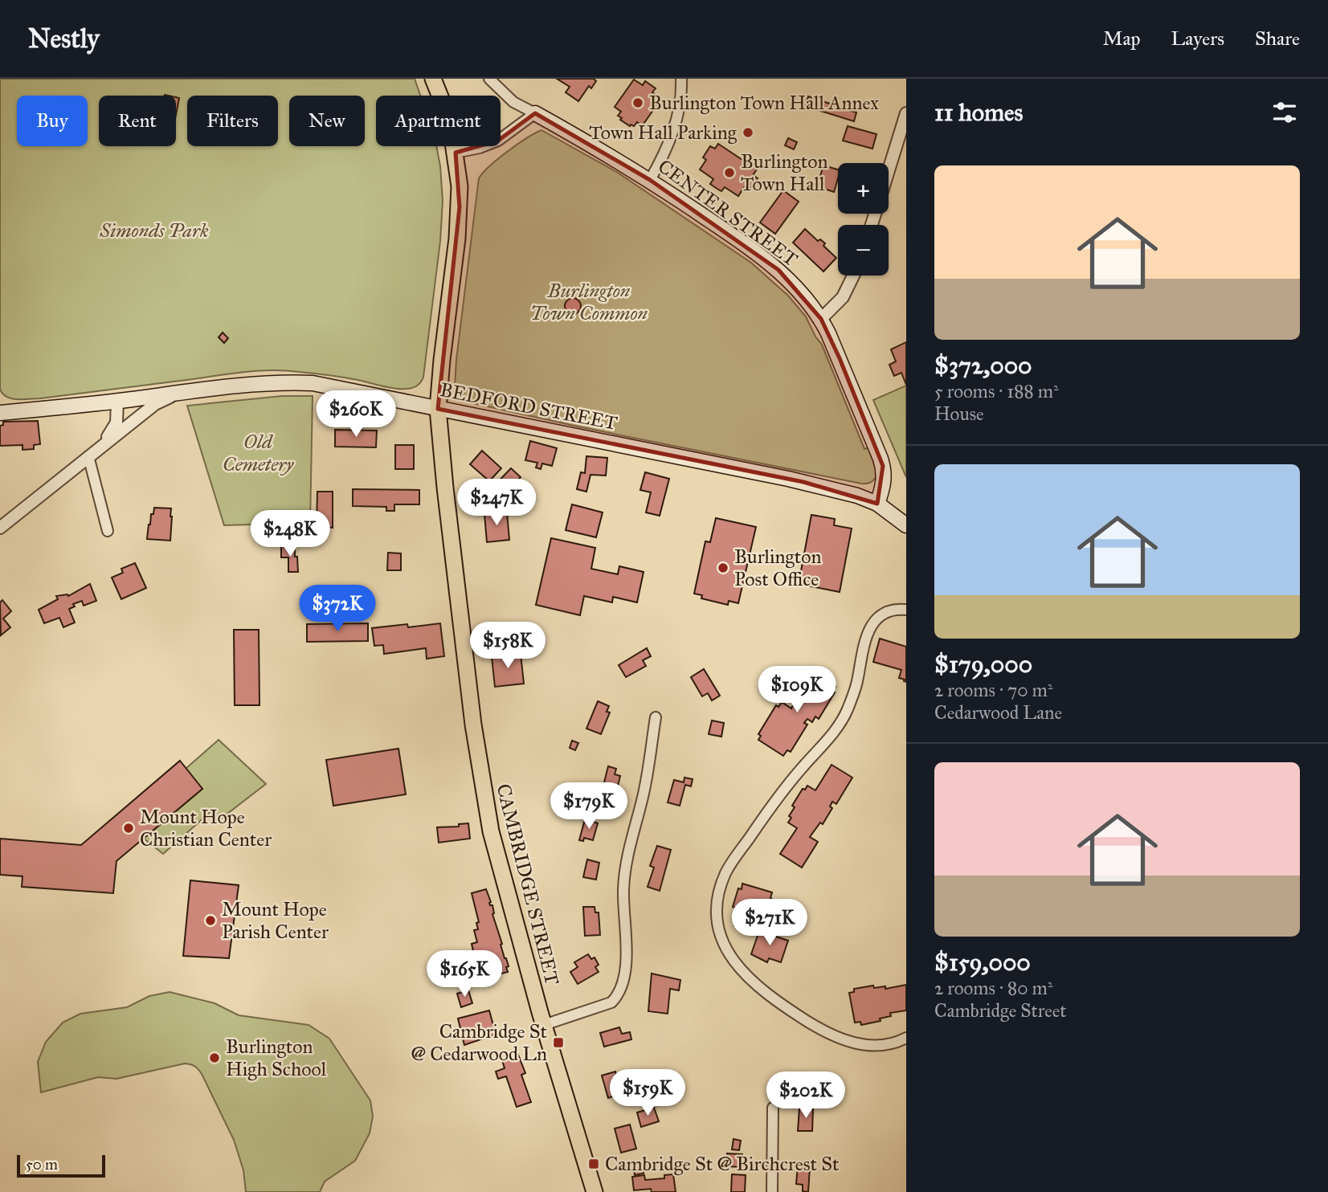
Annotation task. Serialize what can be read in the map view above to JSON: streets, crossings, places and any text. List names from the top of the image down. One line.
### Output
{"streets":{"main road":["CENTER STREET","BEDFORD STREET","CAMBRIDGE STREET"]},"crossings":[["CENTER STREET","BEDFORD STREET"],["BEDFORD STREET","CAMBRIDGE STREET"]],"parks":["Simonds Park","Burlington Town Common","Old Cemetery"],"places":{"other":["Burlington Town Hall Annex","Town Hall Parking","Burlington Town Hall","Burlington Post Office","Mount Hope Christian Center","Mount Hope Parish Center","Burlington High School"],"transit":["Cambridge St @ Cedarwood Ln","Cambridge St @ Birchcrest St"]},"scale_bar":"50 m","page":{"header":"Nestly","nav":["Map","Layers","Share"],"heading":"11 homes","chip":["Buy","Rent","Filters","New","Apartment"],"list":[{"name":"$372,000","note":"5 rooms · 188 m² · House"},{"name":"$179,000","note":"2 rooms · 70 m² · Cedarwood Lane"},{"name":"$159,000","note":"2 rooms · 80 m² · Cambridge Street"}],"map_buttons":["+","−"],"price":["$260K","$247K","$248K","$372K","$158K","$109K","$179K","$271K","$165K","$159K","$202K"],"scale":"50 m"}}
